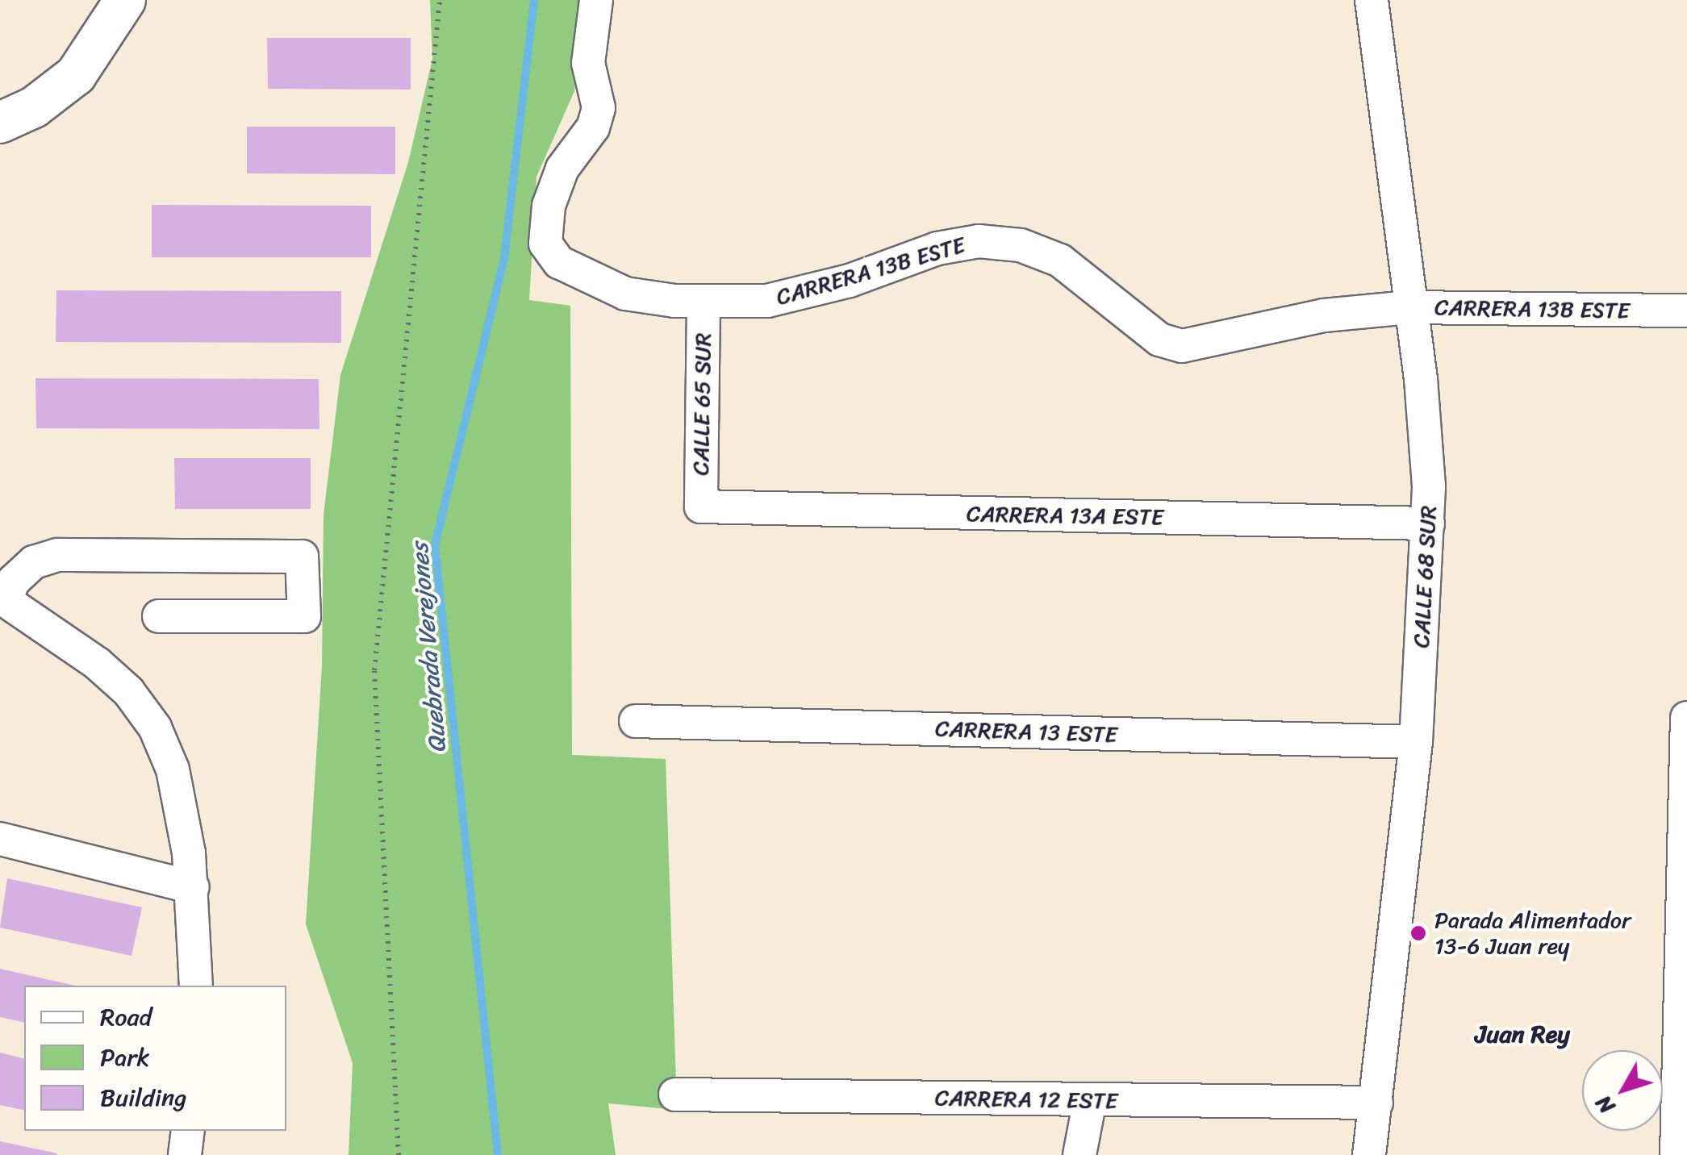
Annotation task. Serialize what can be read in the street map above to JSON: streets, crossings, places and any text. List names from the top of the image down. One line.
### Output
{"streets":{"street":["CARRERA 13B ESTE","CALLE 65 SUR","CARRERA 13A ESTE","CALLE 68 SUR","CARRERA 13 ESTE","CARRERA 12 ESTE"]},"crossings":[["CARRERA 13B ESTE","CALLE 65 SUR"],["CARRERA 13B ESTE","CALLE 68 SUR"],["CALLE 65 SUR","CARRERA 13A ESTE"],["CARRERA 13A ESTE","CALLE 68 SUR"],["CALLE 68 SUR","CARRERA 13 ESTE"],["CALLE 68 SUR","CARRERA 12 ESTE"]],"districts":["Juan Rey"],"water":["Quebrada Verejones"],"places":["Parada Alimentador 13-6 Juan rey"],"legend":["Road","Park","Building"],"north":"bottom left"}
